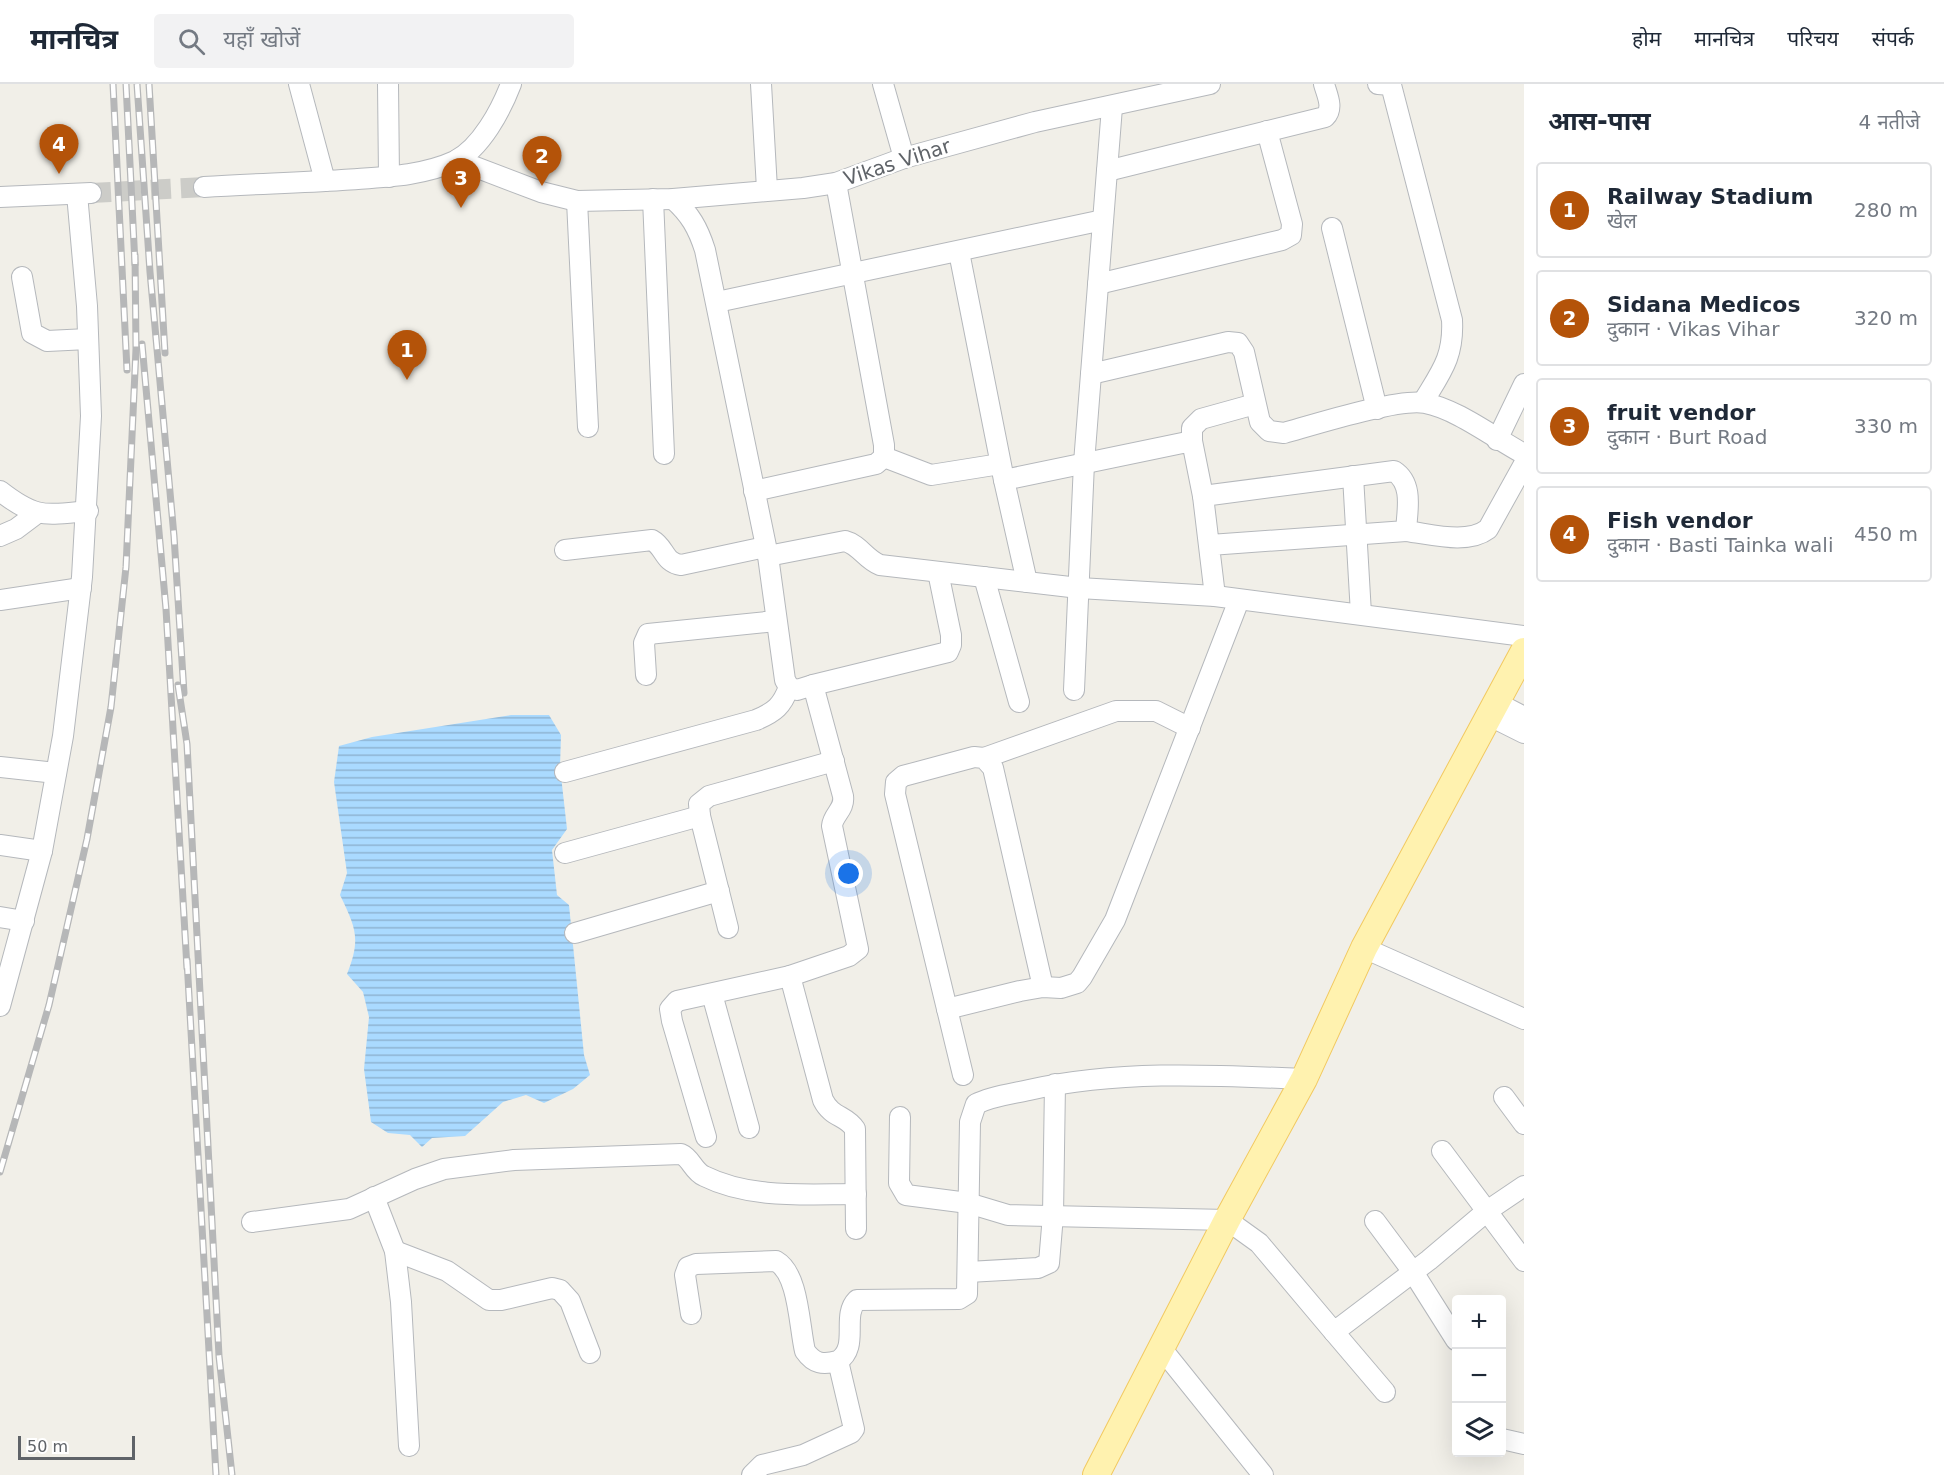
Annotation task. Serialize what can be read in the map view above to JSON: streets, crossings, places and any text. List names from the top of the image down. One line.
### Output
{"streets":{"street":["Vikas Vihar"]},"scale_bar":"50 m","page":{"header":"मानचित्र","search":"यहाँ खोजें","nav":["होम","मानचित्र","परिचय","संपर्क"],"heading":["आस-पास","4 नतीजे"],"pins":["4","2","3","1"],"list":[{"mark":"1","name":"Railway Stadium","note":"खेल","value":"280 m"},{"mark":"2","name":"Sidana Medicos","note":"दुकान · Vikas Vihar","value":"320 m"},{"mark":"3","name":"fruit vendor","note":"दुकान · Burt Road","value":"330 m"},{"mark":"4","name":"Fish vendor","note":"दुकान · Basti Tainka wali","value":"450 m"}],"map_buttons":["+","−"],"scale":"50 m"}}
